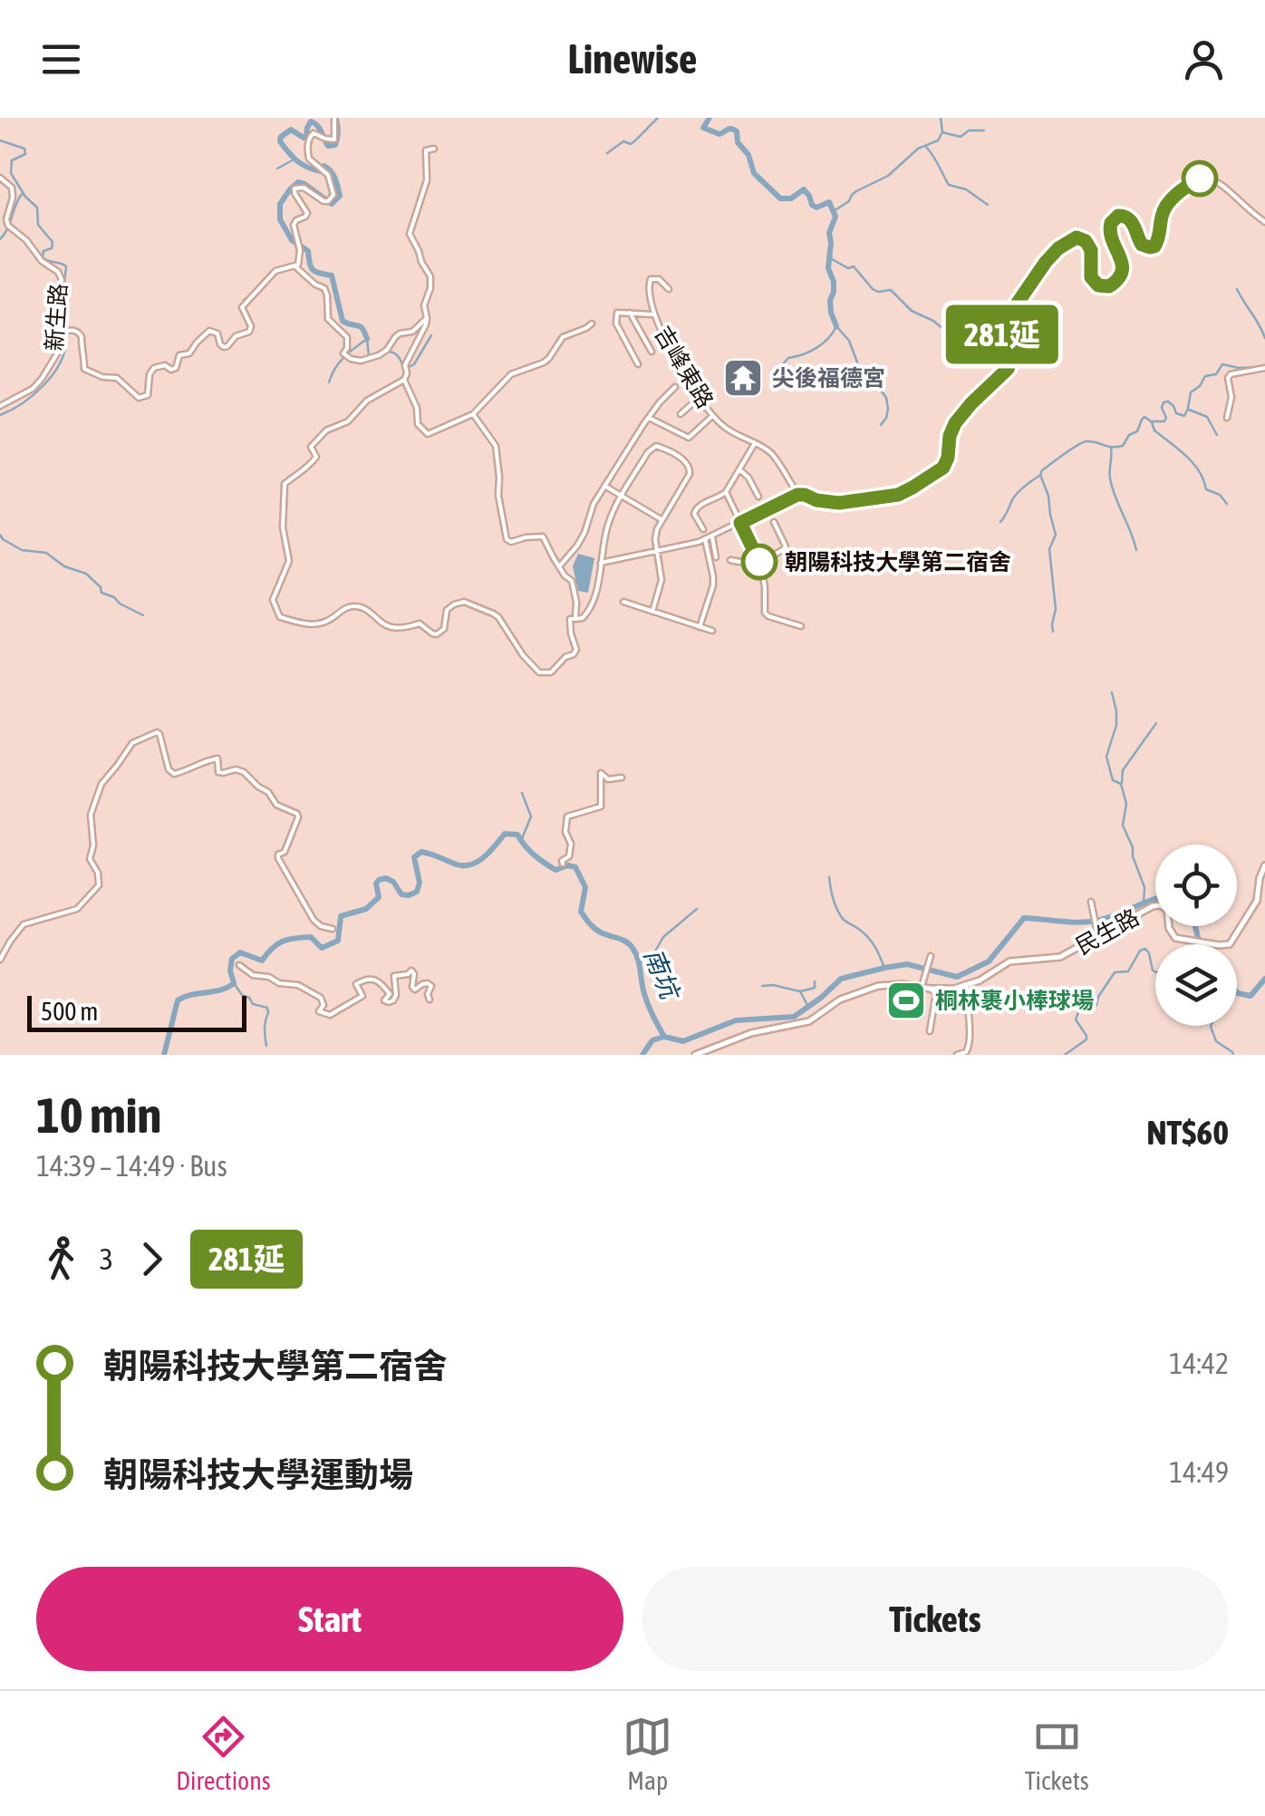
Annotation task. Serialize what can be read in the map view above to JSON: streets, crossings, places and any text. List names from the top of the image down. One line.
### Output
{"streets":{"street":["新生路","吉峰東路","民生路"]},"water":["南坑"],"places":{"temple":["尖後福德宮"],"other":["朝陽科技大學第二宿舍"],"sports":["桐林裹小棒球場"]},"lines":["bus line 281延"],"scale_bar":"500 m","page":{"header":"Linewise","on_map":"281延","scale":"500 m","heading":["10 min","14:39 – 14:49 · Bus","NT$60"],"legs":["3","281延"],"list":[{"name":"朝陽科技大學第二宿舍","value":"14:42"},{"name":"朝陽科技大學運動場","value":"14:49"}],"buttons":["Start","Tickets"],"tabs":["Directions","Map","Tickets"]}}
